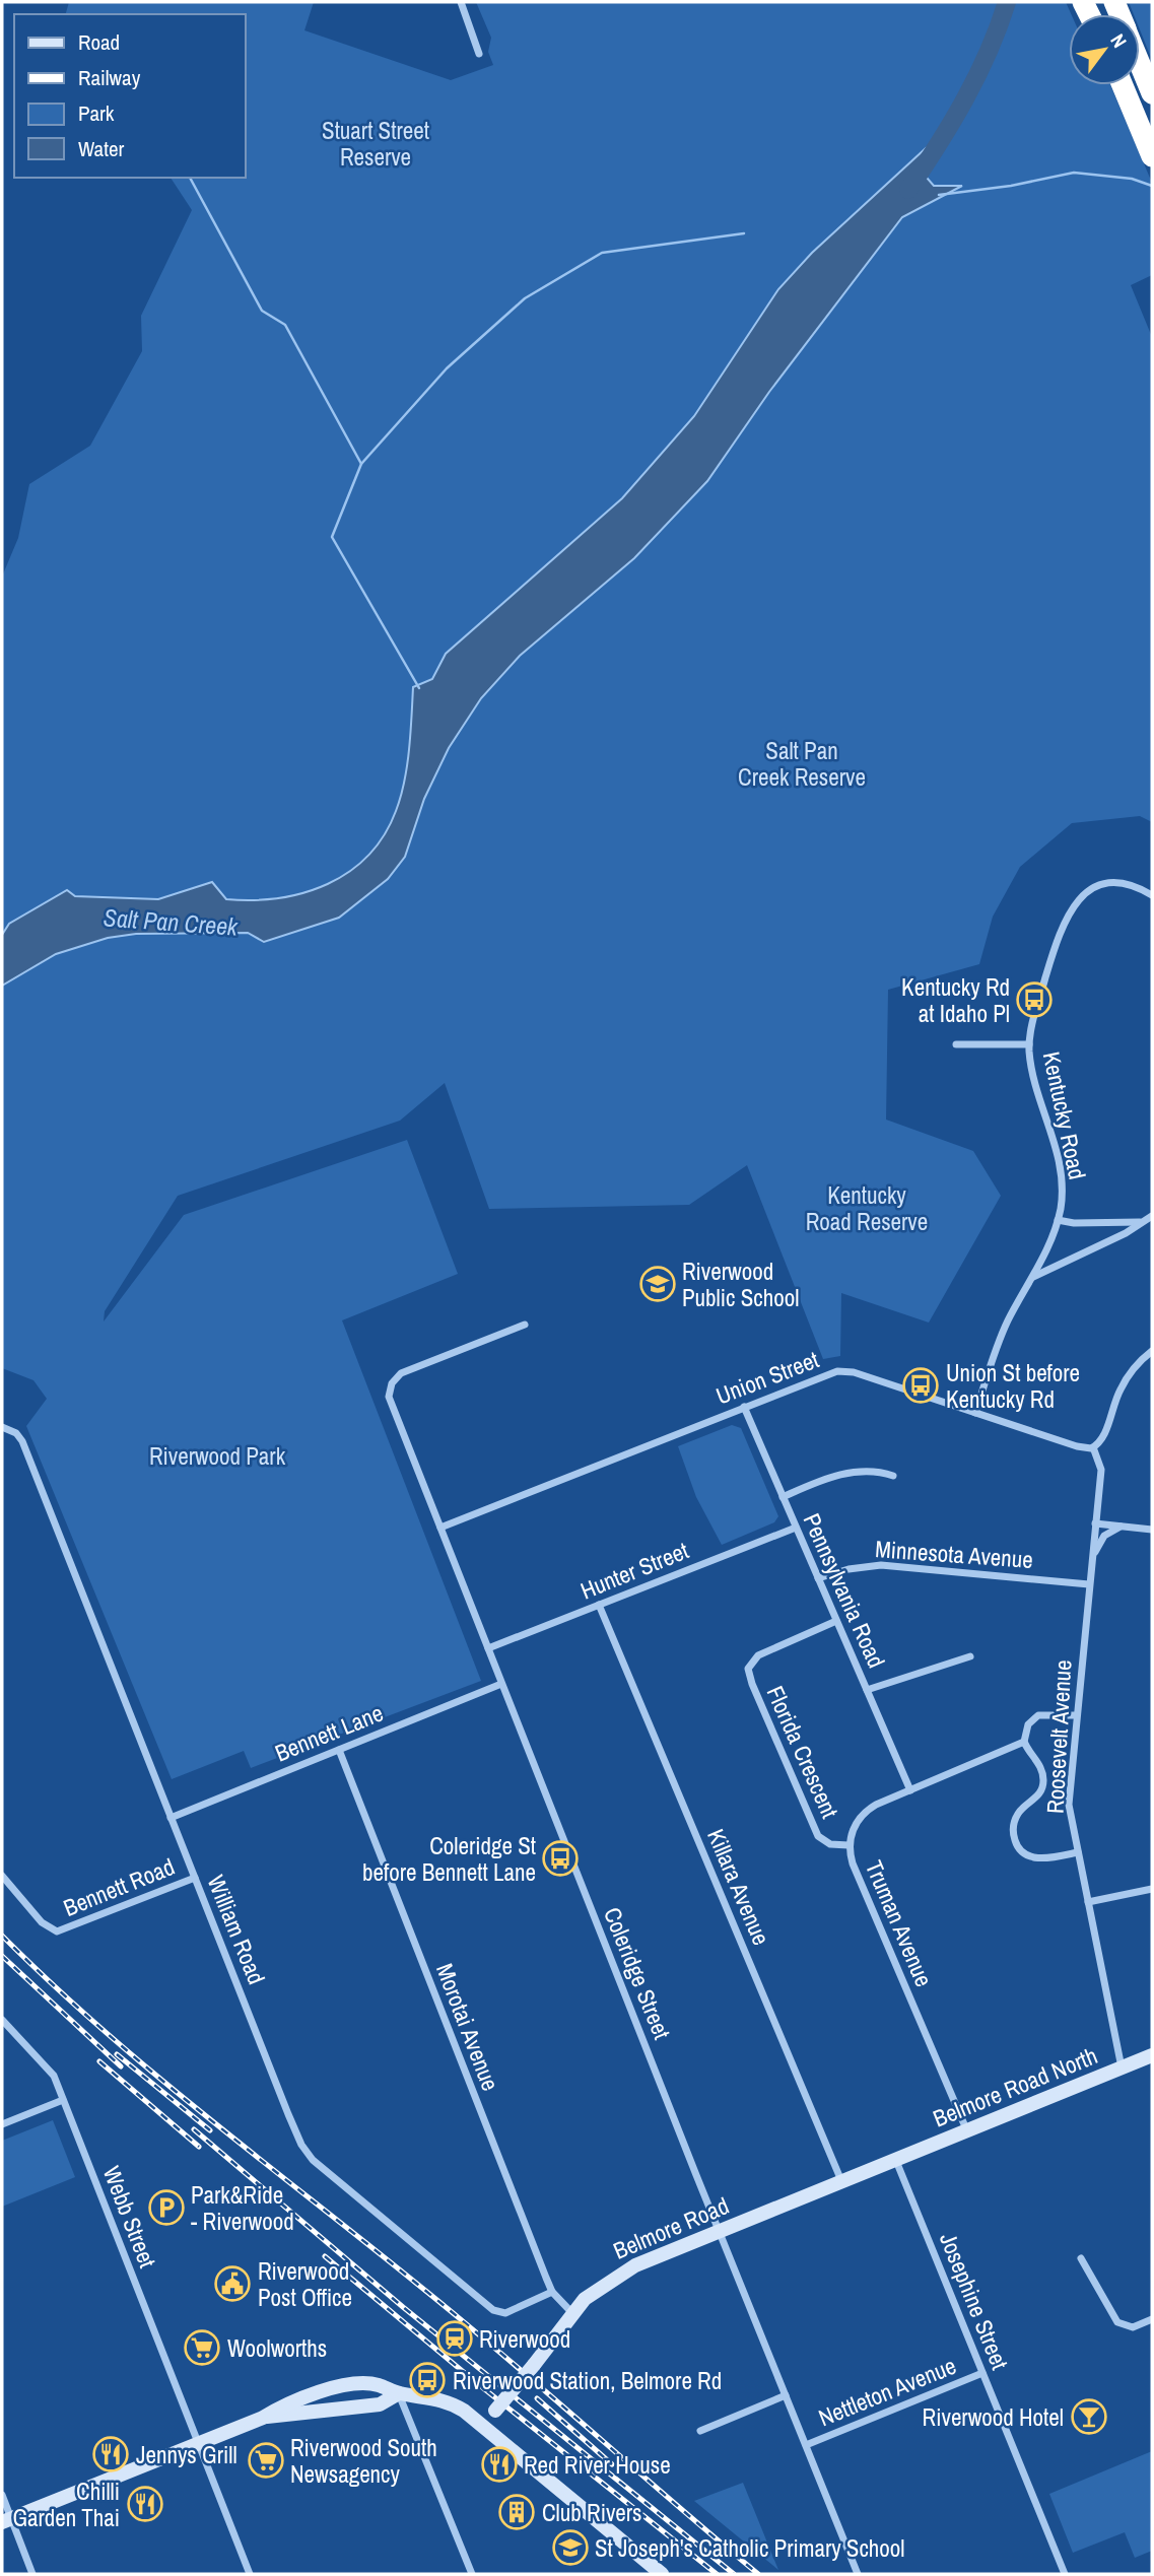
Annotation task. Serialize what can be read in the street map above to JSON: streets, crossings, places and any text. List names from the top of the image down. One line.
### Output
{"streets":{"main road":["Belmore Road North","Belmore Road"],"street":["Kentucky Road","Union Street","Minnesota Avenue","Hunter Street","Pennsylvania Road","Bennett Lane","Roosevelt Avenue","Florida Crescent","Bennett Road","Killara Avenue","Truman Avenue","William Road","Coleridge Street","Morotai Avenue","Webb Street","Josephine Street","Nettleton Avenue"]},"crossings":[["Kentucky Road","Union Street"],["Union Street","Pennsylvania Road"],["Union Street","Roosevelt Avenue"],["Union Street","Coleridge Street"],["Minnesota Avenue","Pennsylvania Road"],["Minnesota Avenue","Roosevelt Avenue"],["Hunter Street","Pennsylvania Road"],["Hunter Street","Killara Avenue"],["Hunter Street","Coleridge Street"],["Pennsylvania Road","Florida Crescent"],["Pennsylvania Road","Truman Avenue"],["Bennett Lane","William Road"],["Bennett Lane","Coleridge Street"],["Bennett Lane","Morotai Avenue"],["Roosevelt Avenue","Belmore Road North"],["Florida Crescent","Truman Avenue"],["Bennett Road","William Road"],["Killara Avenue","Belmore Road"],["Truman Avenue","Belmore Road North"],["William Road","Morotai Avenue"],["Coleridge Street","Belmore Road"],["Coleridge Street","Nettleton Avenue"],["Morotai Avenue","Belmore Road"],["Belmore Road North","Belmore Road"],["Belmore Road North","Josephine Street"],["Belmore Road","Josephine Street"],["Josephine Street","Nettleton Avenue"]],"water":["Salt Pan Creek"],"parks":["Stuart Street Reserve","Salt Pan Creek Reserve","Kentucky Road Reserve","Riverwood Park"],"places":{"bus stop":["Kentucky Rd at Idaho Pl","Union St before Kentucky Rd","Coleridge St before Bennett Lane","Riverwood Station, Belmore Rd"],"school or university":["Riverwood Public School","St Joseph's Catholic Primary School"],"parking":["Park&Ride - Riverwood"],"public building":["Riverwood Post Office"],"station":["Riverwood"],"supermarket":["Woolworths","Riverwood South Newsagency"],"bar":["Riverwood Hotel"],"restaurant":["Jennys Grill","Red River House","Chilli Garden Thai"],"building":["Club Rivers"]},"legend":["Road","Railway","Park","Water"],"north":"top right"}
